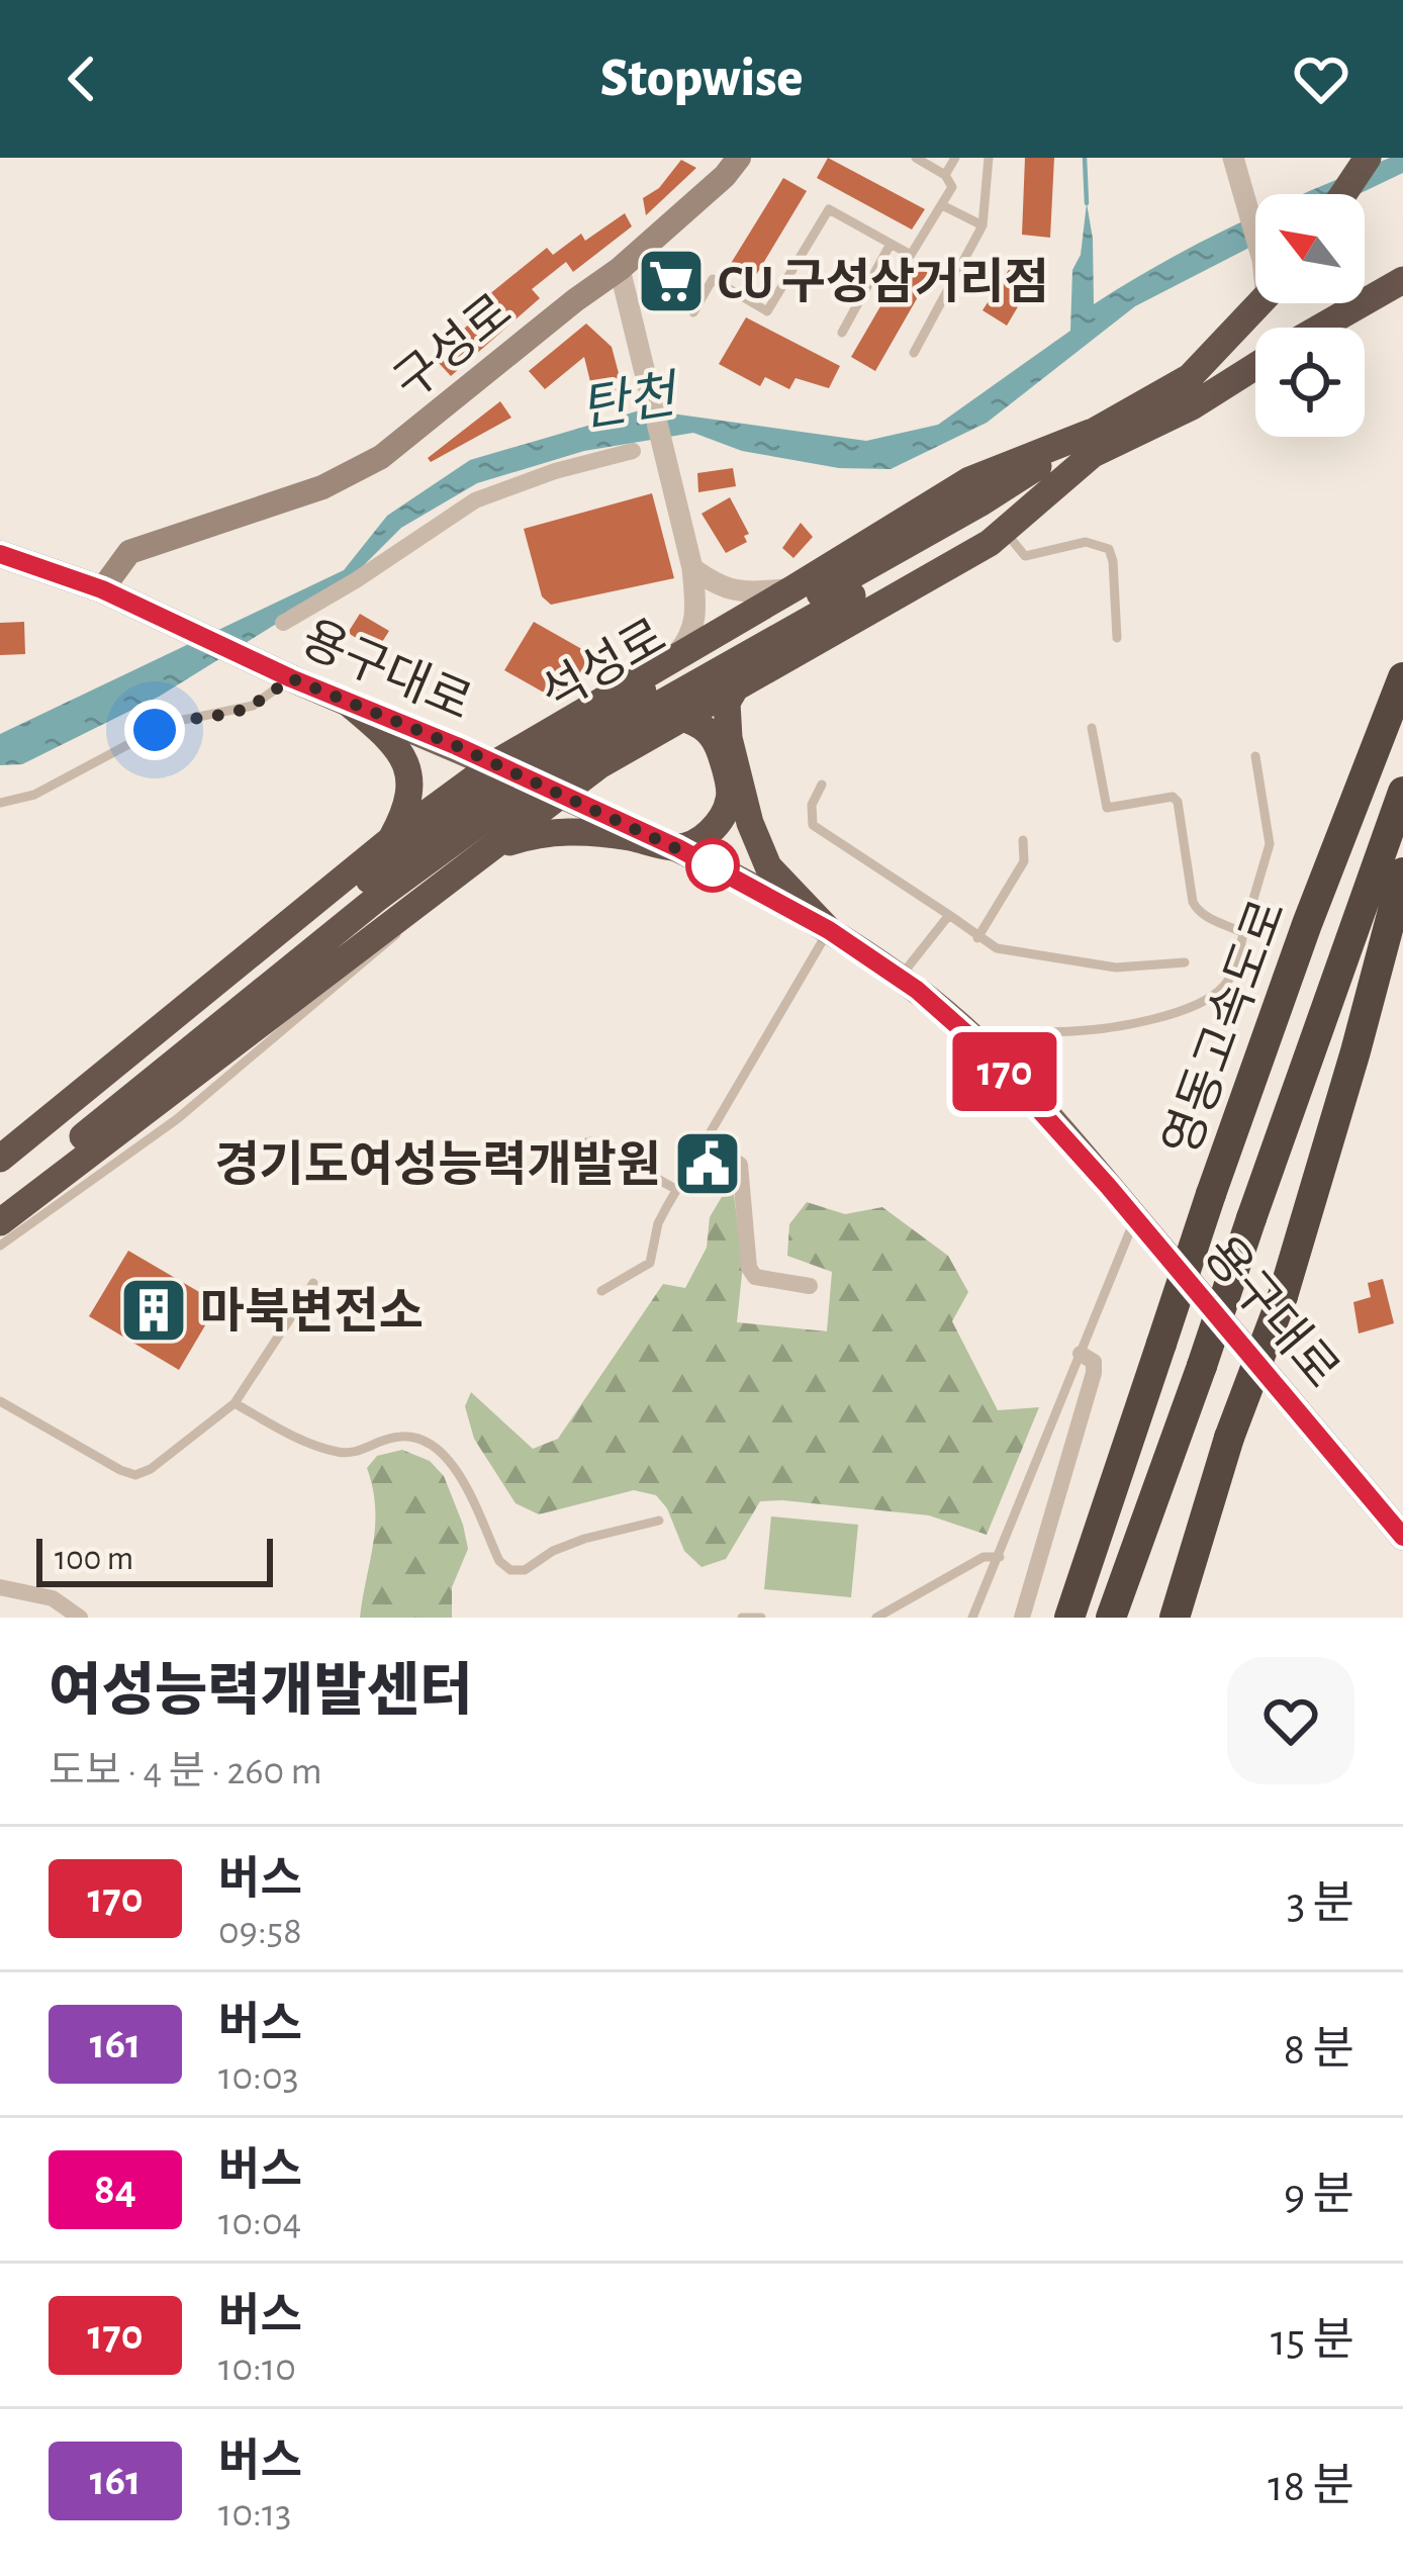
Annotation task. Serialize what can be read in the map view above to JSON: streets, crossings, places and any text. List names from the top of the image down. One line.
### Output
{"streets":{"highway":["석성로","영동고속도로"],"main road":["구성로","용구대로"]},"crossings":[["구성로","용구대로"]],"water":["탄천"],"places":{"supermarket":["CU 구성삼거리점"],"public building":["경기도여성능력개발원"],"building":["마북변전소"]},"lines":["bus line 170"],"scale_bar":"100 m","north":"top left","page":{"header":"Stopwise","on_map":"170","scale":"100 m","heading":["여성능력개발센터","도보 · 4 분 · 260 m"],"list":[{"mark":"170","name":"버스","note":"09:58","value":"3 분"},{"mark":"161","name":"버스","note":"10:03","value":"8 분"},{"mark":"84","name":"버스","note":"10:04","value":"9 분"},{"mark":"170","name":"버스","note":"10:10","value":"15 분"},{"mark":"161","name":"버스","note":"10:13","value":"18 분"}]}}
